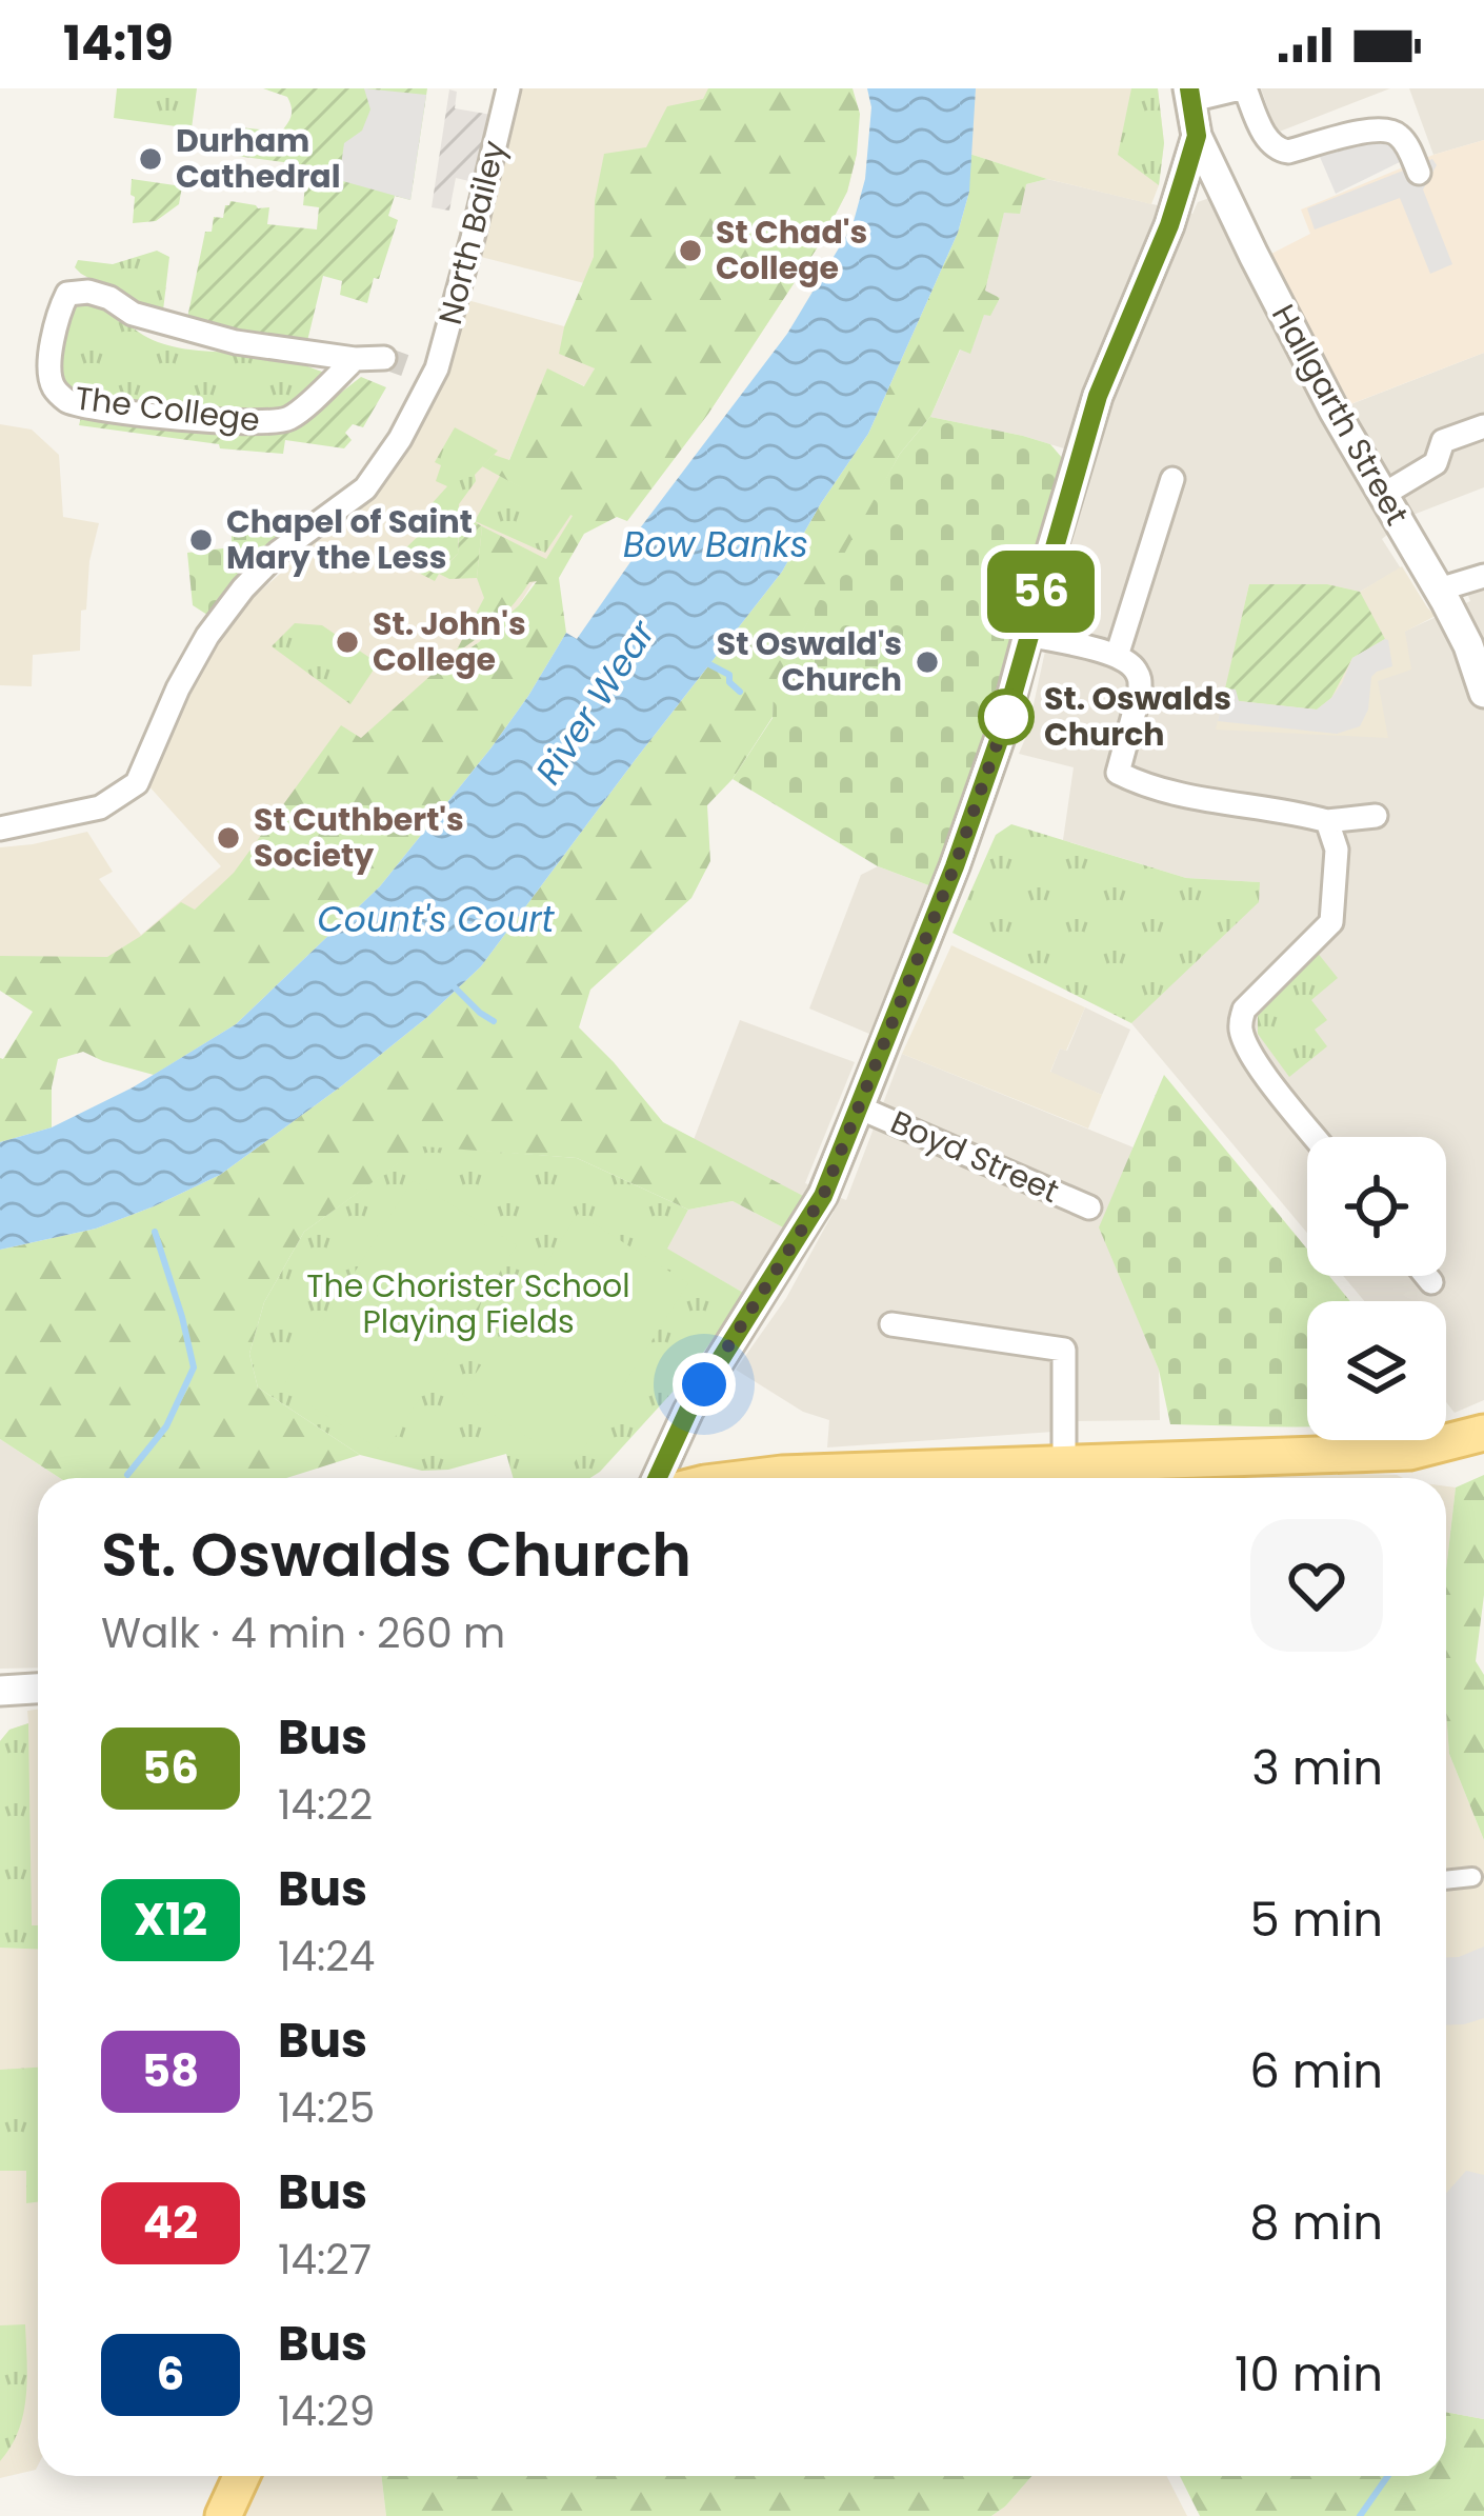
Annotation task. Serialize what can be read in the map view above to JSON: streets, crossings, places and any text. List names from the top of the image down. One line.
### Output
{"streets":{"street":["North Bailey","The College","Hallgarth Street","Boyd Street"]},"water":["Bow Banks","River Wear","Count's Court"],"parks":["The Chorister School Playing Fields"],"places":["Durham Cathedral","St Chad's College","Chapel of Saint Mary the Less","St. John's College","St Oswald's Church","St. Oswalds Church","St Cuthbert's Society"],"lines":["bus line 56"],"page":{"status":"14:19","on_map":"56","heading":["St. Oswalds Church","Walk · 4 min · 260 m"],"list":[{"mark":"56","name":"Bus","note":"14:22","value":"3 min"},{"mark":"X12","name":"Bus","note":"14:24","value":"5 min"},{"mark":"58","name":"Bus","note":"14:25","value":"6 min"},{"mark":"42","name":"Bus","note":"14:27","value":"8 min"},{"mark":"6","name":"Bus","note":"14:29","value":"10 min"}]}}
